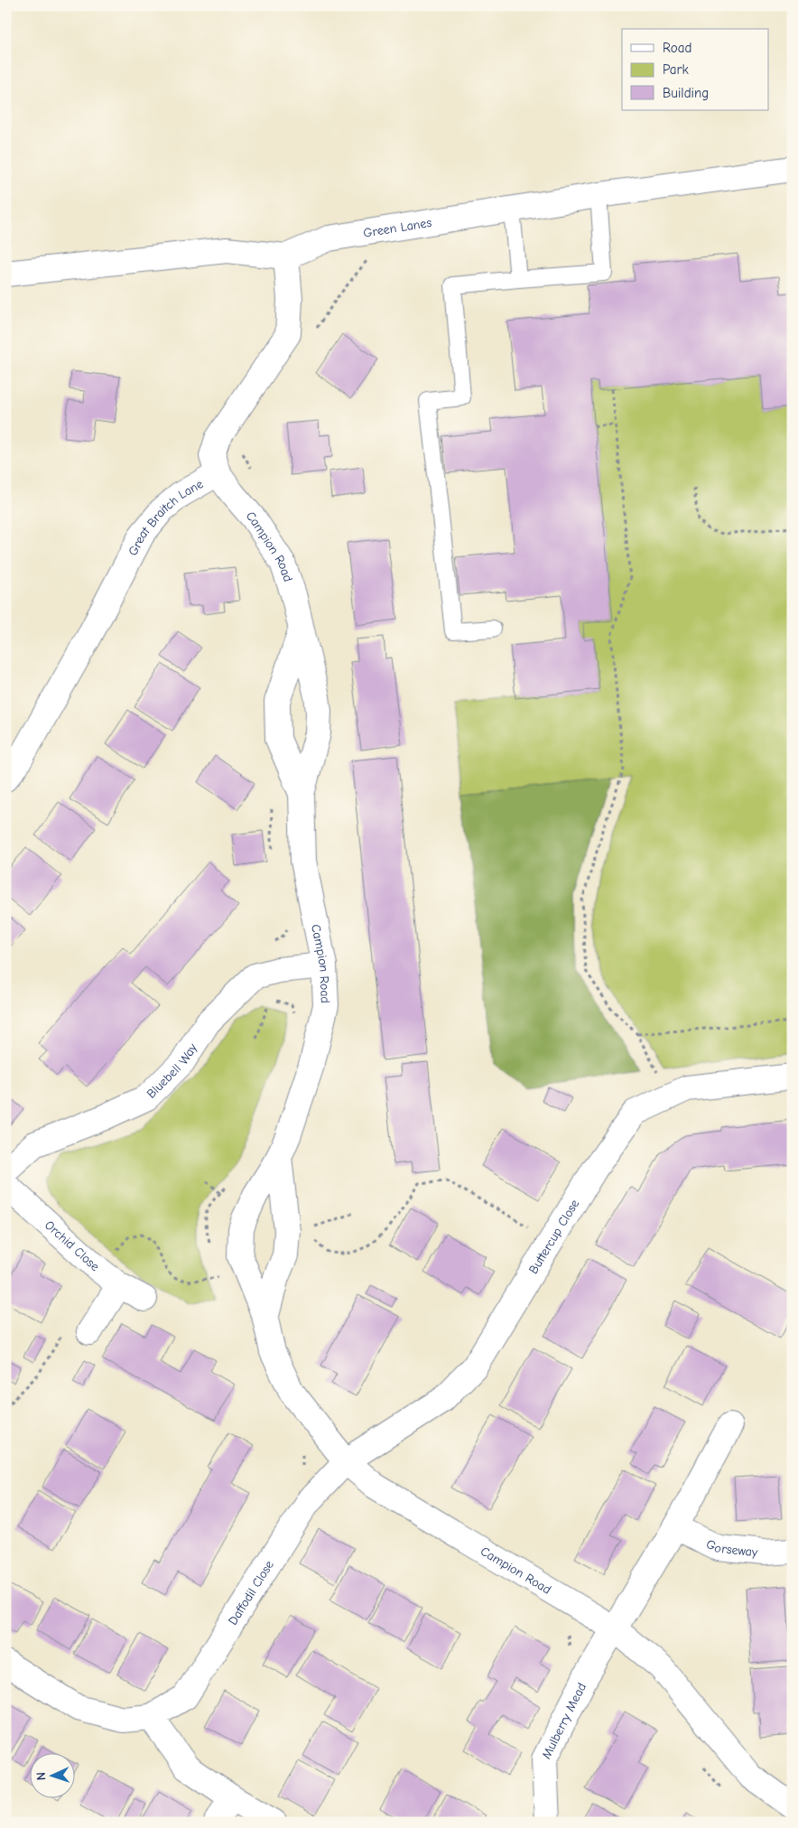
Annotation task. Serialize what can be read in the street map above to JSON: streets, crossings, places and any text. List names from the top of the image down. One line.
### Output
{"streets":{"street":["Green Lanes","Great Braitch Lane","Campion Road","Bluebell Way","Buttercup Close","Orchid Close","Gorseway","Daffodil Close","Mulberry Mead"]},"crossings":[["Green Lanes","Great Braitch Lane"],["Great Braitch Lane","Campion Road"],["Campion Road","Bluebell Way"],["Campion Road","Buttercup Close"],["Campion Road","Daffodil Close"],["Campion Road","Mulberry Mead"],["Buttercup Close","Daffodil Close"]],"legend":["Road","Park","Building"],"north":"left"}
